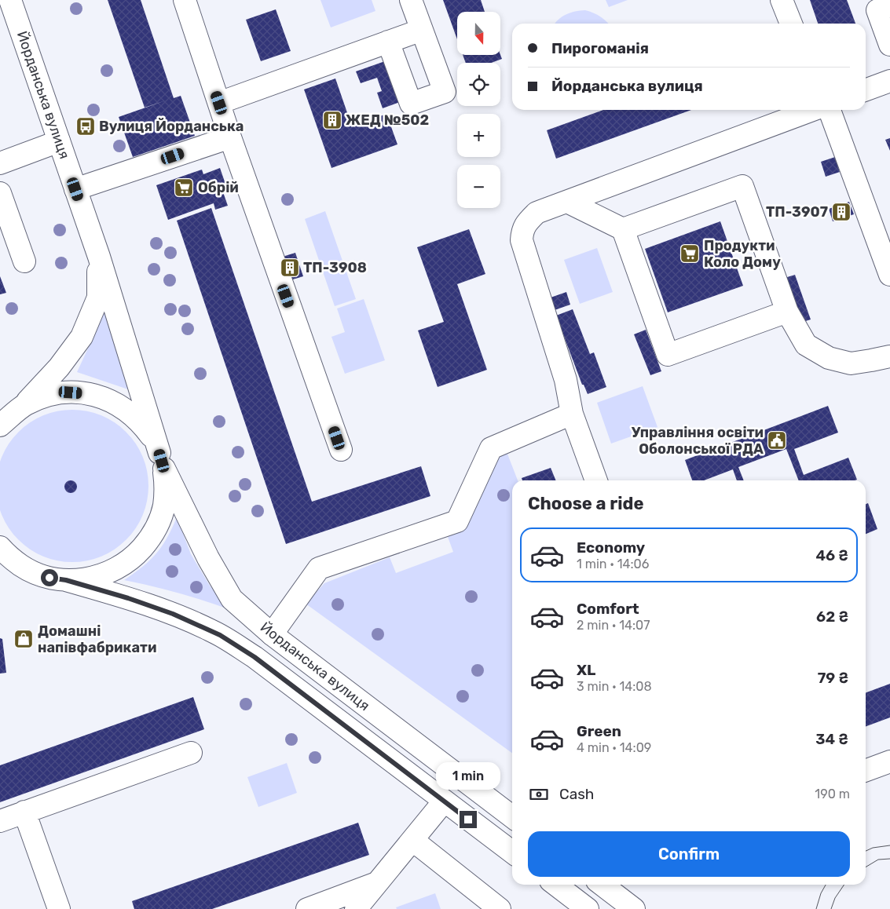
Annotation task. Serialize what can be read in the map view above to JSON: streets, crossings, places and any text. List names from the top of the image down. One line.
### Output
{"streets":{"main road":["Йорданська вулиця"]},"places":{"building":["ЖЕД №502","ТП-3907","ТП-3908"],"bus stop":["Вулиця Йорданська"],"supermarket":["Обрій","Продукти Коло Дому"],"public building":["Управління освіти Оболонської РДА"],"shop":["Домашні напівфабрикати"]},"north":"bottom","page":{"map_buttons":["+","−"],"banner":["Пирогоманія","Йорданська вулиця"],"heading":"Choose a ride","list":[{"name":"Economy","note":"1 min · 14:06","value":"46 ₴"},{"name":"Comfort","note":"2 min · 14:07","value":"62 ₴"},{"name":"XL","note":"3 min · 14:08","value":"79 ₴"},{"name":"Green","note":"4 min · 14:09","value":"34 ₴"}],"bubble":"1 min","pay":["Cash","190 m"],"buttons":"Confirm"}}
